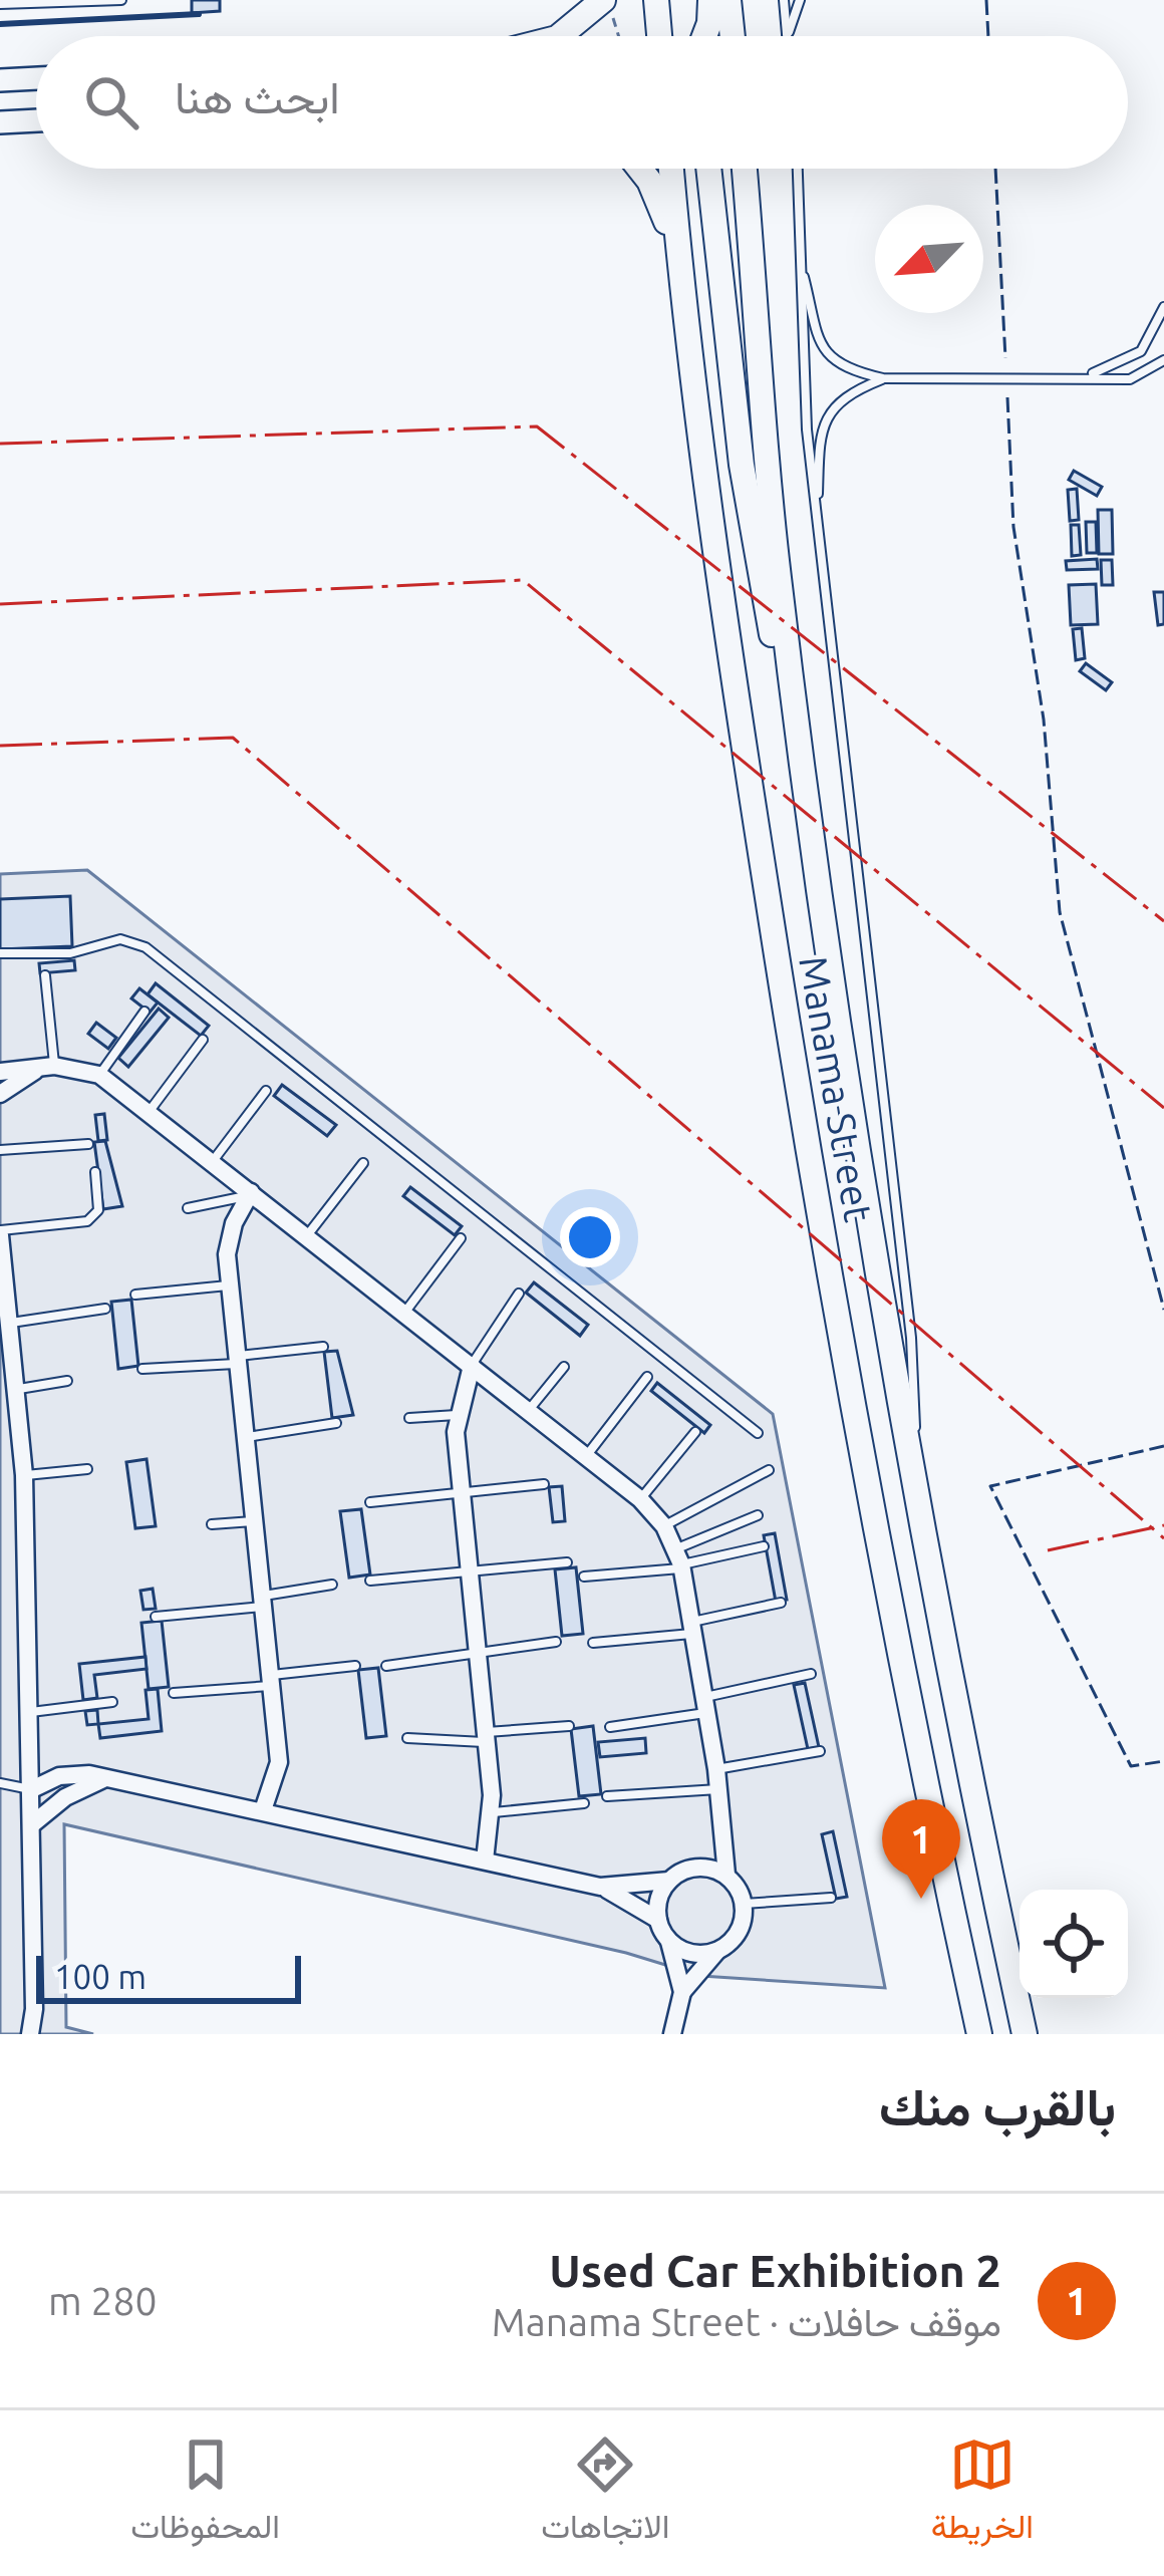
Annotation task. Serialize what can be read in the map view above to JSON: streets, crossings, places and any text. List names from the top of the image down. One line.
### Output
{"streets":{"main road":["Manama Street"]},"scale_bar":"100 m","north":"bottom left","page":{"search":"ابحث هنا","pins":"1","scale":"100 m","heading":"بالقرب منك","list":[{"mark":"1","name":"Used Car Exhibition 2","note":"موقف حافلات · Manama Street","value":"280 m"}],"nav":["الخريطة","الاتجاهات","المحفوظات"]}}
